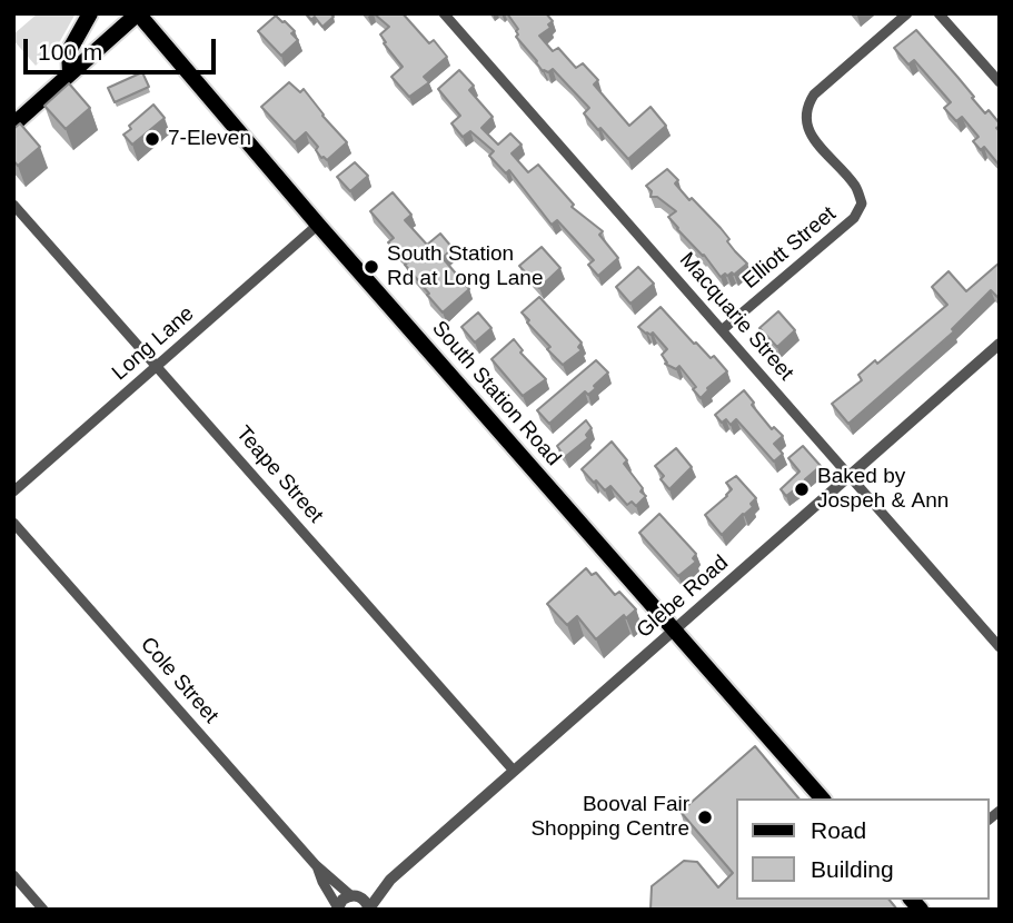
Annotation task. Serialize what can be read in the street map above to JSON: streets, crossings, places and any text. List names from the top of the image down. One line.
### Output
{"streets":{"main road":["South Station Road"],"street":["Elliott Street","Macquarie Street","Long Lane","Teape Street","Glebe Road","Cole Street"]},"crossings":[["Elliott Street","Macquarie Street"],["Macquarie Street","Glebe Road"],["Long Lane","South Station Road"],["Long Lane","Teape Street"],["South Station Road","Glebe Road"],["Teape Street","Glebe Road"],["Glebe Road","Cole Street"]],"places":["7-Eleven","South Station Rd at Long Lane","Baked by Jospeh & Ann","Booval Fair Shopping Centre"],"legend":["Road","Building"],"scale_bar":"100 m"}
